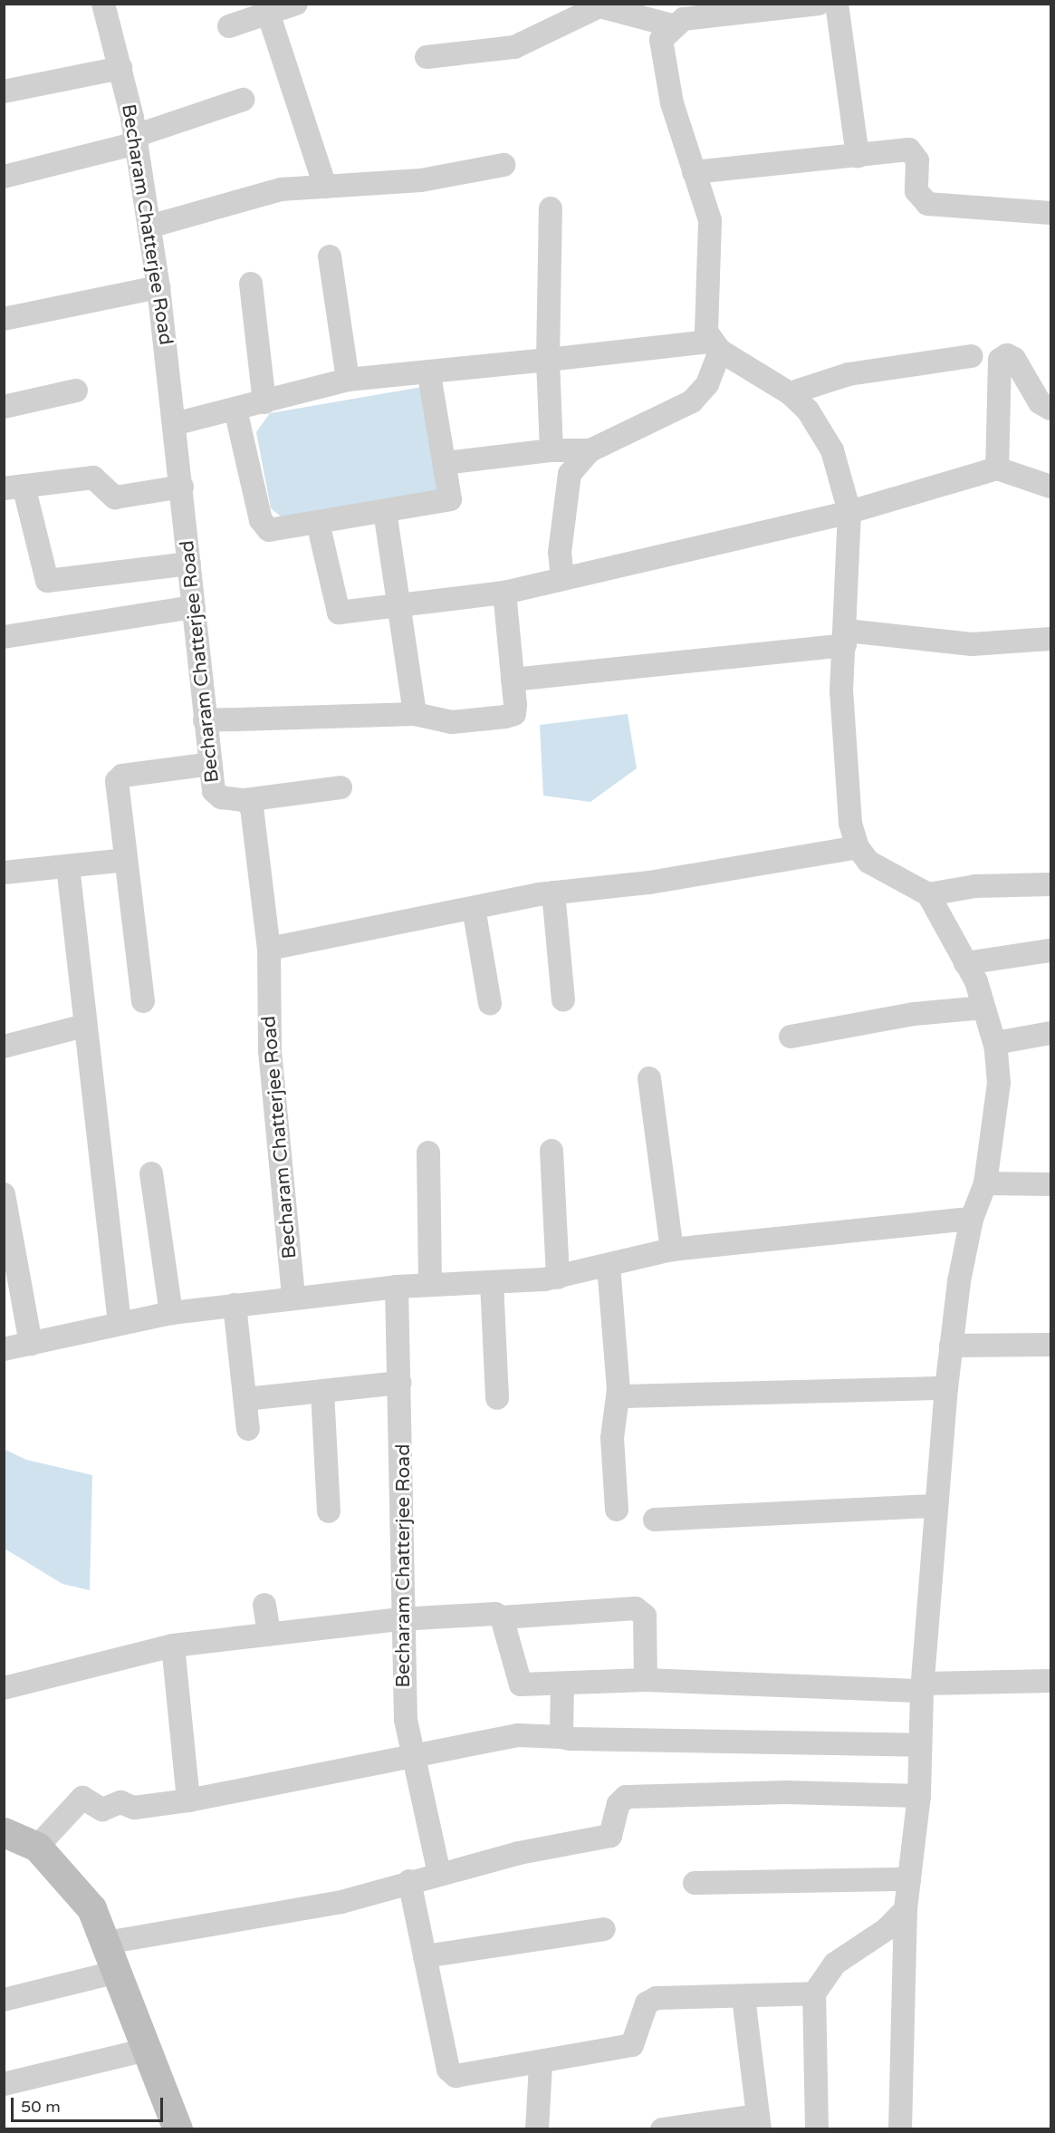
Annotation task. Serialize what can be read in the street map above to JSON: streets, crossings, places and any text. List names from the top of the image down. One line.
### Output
{"streets":{"street":["Becharam Chatterjee Road"]},"scale_bar":"50 m"}
